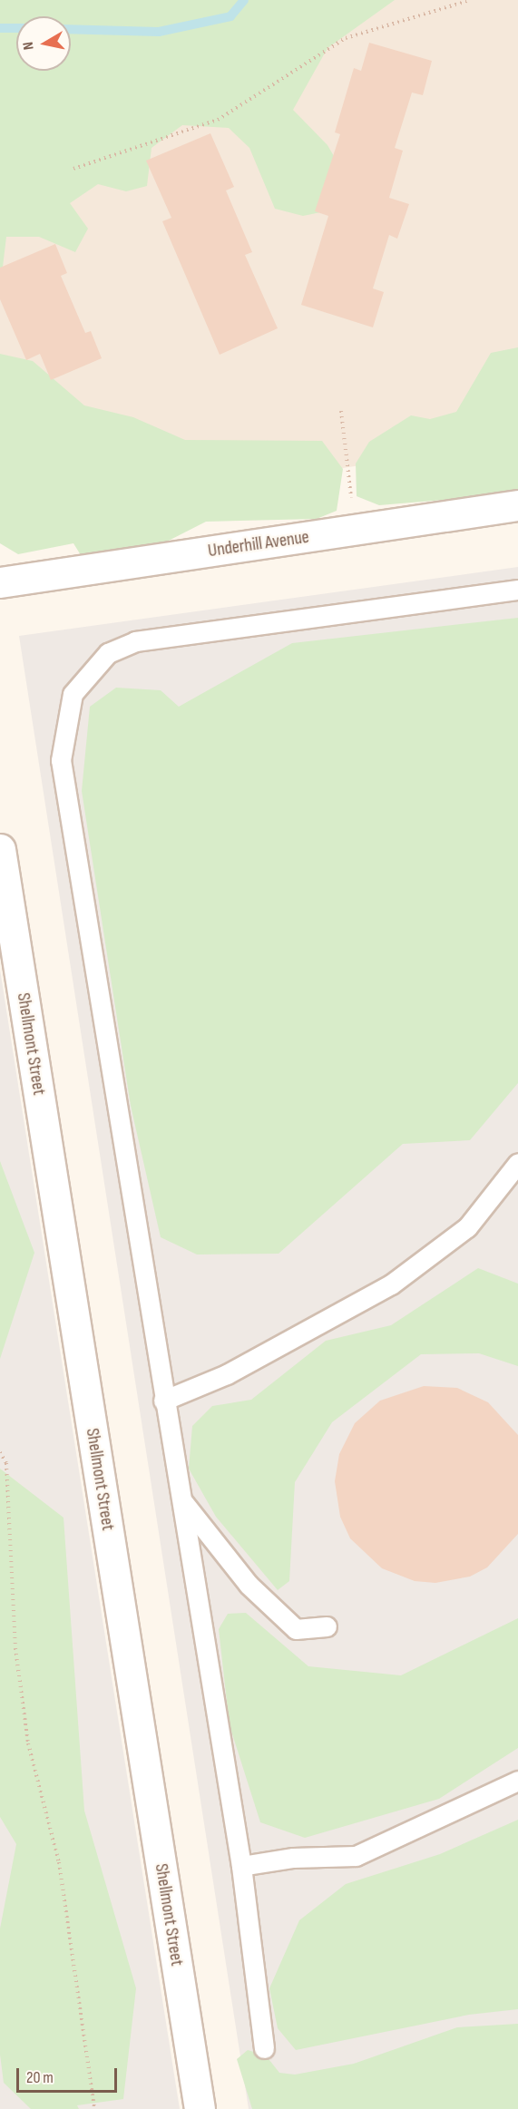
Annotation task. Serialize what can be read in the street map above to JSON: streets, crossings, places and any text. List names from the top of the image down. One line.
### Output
{"streets":{"street":["Underhill Avenue","Shellmont Street"]},"scale_bar":"20 m","north":"left"}
